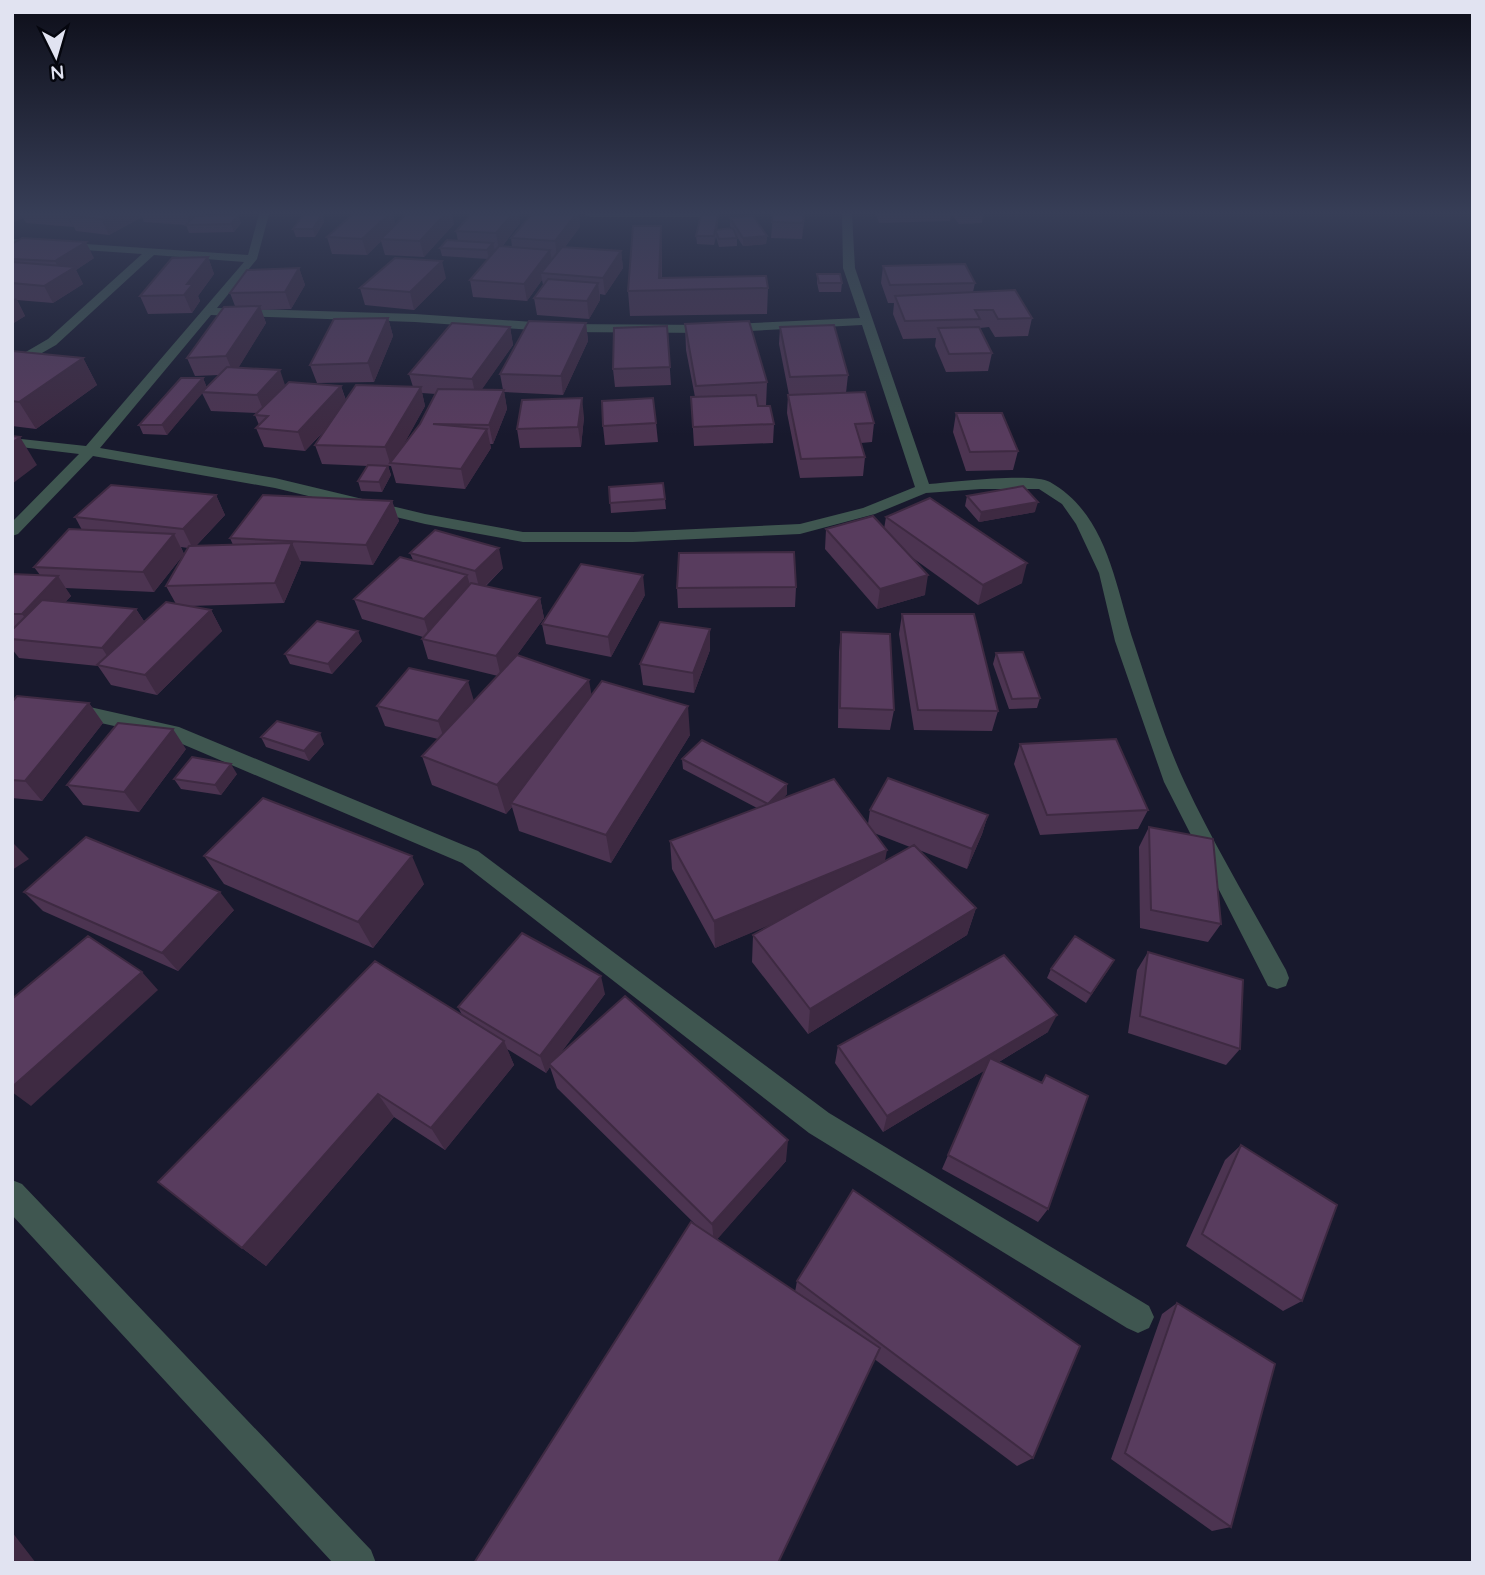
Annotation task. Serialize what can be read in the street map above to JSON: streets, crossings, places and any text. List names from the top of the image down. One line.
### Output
{"north":"bottom"}
